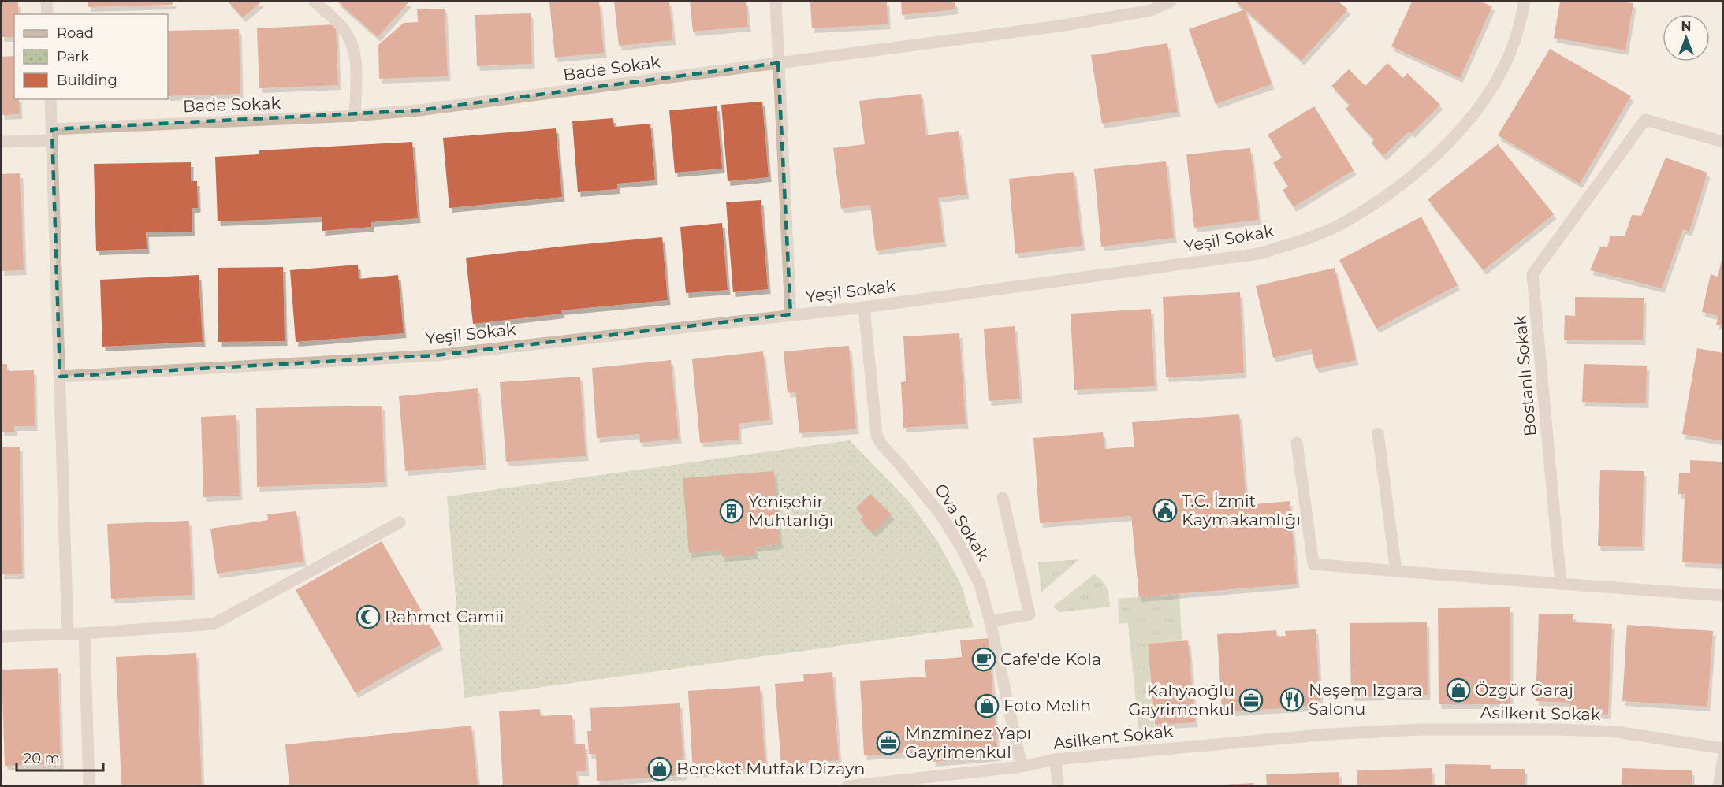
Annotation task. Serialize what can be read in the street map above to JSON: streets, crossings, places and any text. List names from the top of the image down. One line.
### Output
{"streets":{"street":["Bade Sokak","Yeşil Sokak","Bostanlı Sokak","Ova Sokak","Asilkent Sokak"]},"crossings":[["Yeşil Sokak","Ova Sokak"],["Ova Sokak","Asilkent Sokak"]],"places":{"public building":["T.C. İzmit Kaymakamlığı"],"building":["Yenişehir Muhtarlığı"],"mosque":["Rahmet Camii"],"cafe":["Cafe'de Kola"],"shop":["Özgür Garaj","Foto Melih","Bereket Mutfak Dizayn"],"restaurant":["Neşem Izgara Salonu"],"office":["Kahyaoğlu Gayrimenkul","Mnzminez Yapı Gayrimenkul"]},"legend":["Road","Park","Building"],"scale_bar":"20 m","north":"top"}
